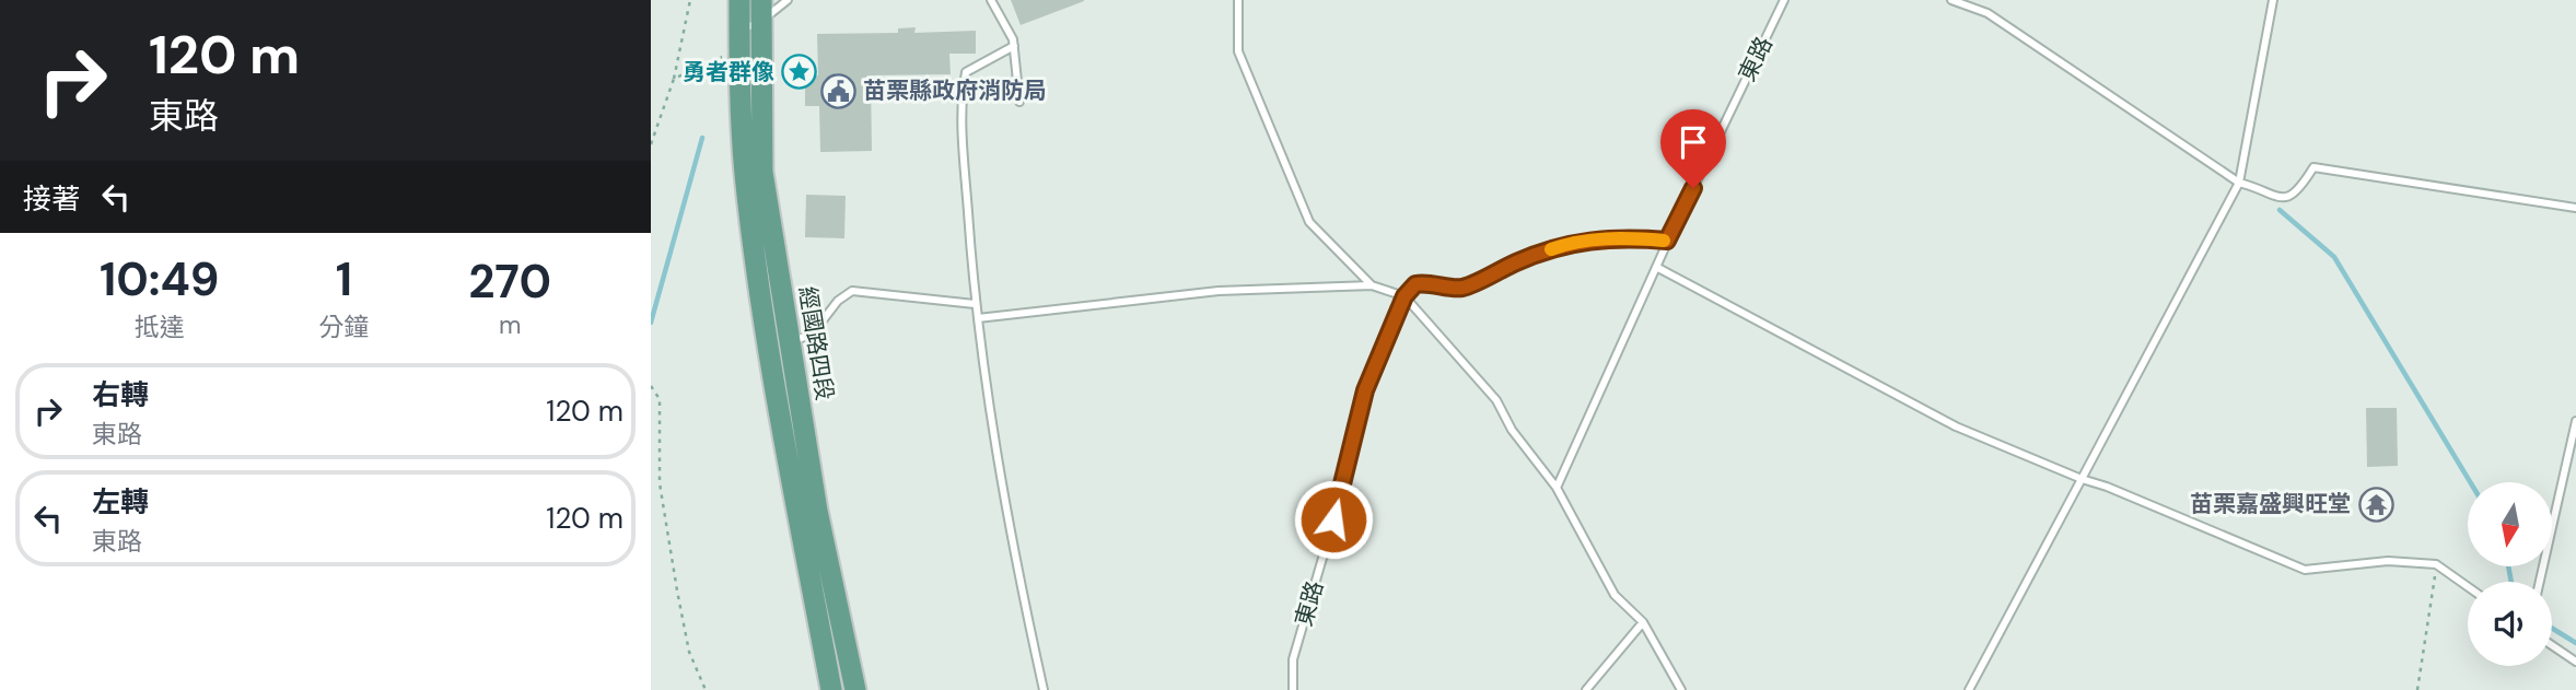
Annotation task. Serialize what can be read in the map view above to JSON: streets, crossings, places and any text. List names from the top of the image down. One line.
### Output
{"streets":{"main road":["經國路四段"],"lane":["東路"]},"places":{"place":["勇者群像"],"public building":["苗栗縣政府消防局"],"temple":["苗栗嘉盛興旺堂"]},"north":"bottom","page":{"turn":["120 m","東路"],"then":"接著","eta":["10:49","抵達","1","分鐘","270","m"],"list":[{"name":"右轉","note":"東路","value":"120 m"},{"name":"左轉","note":"東路","value":"120 m"}]}}
